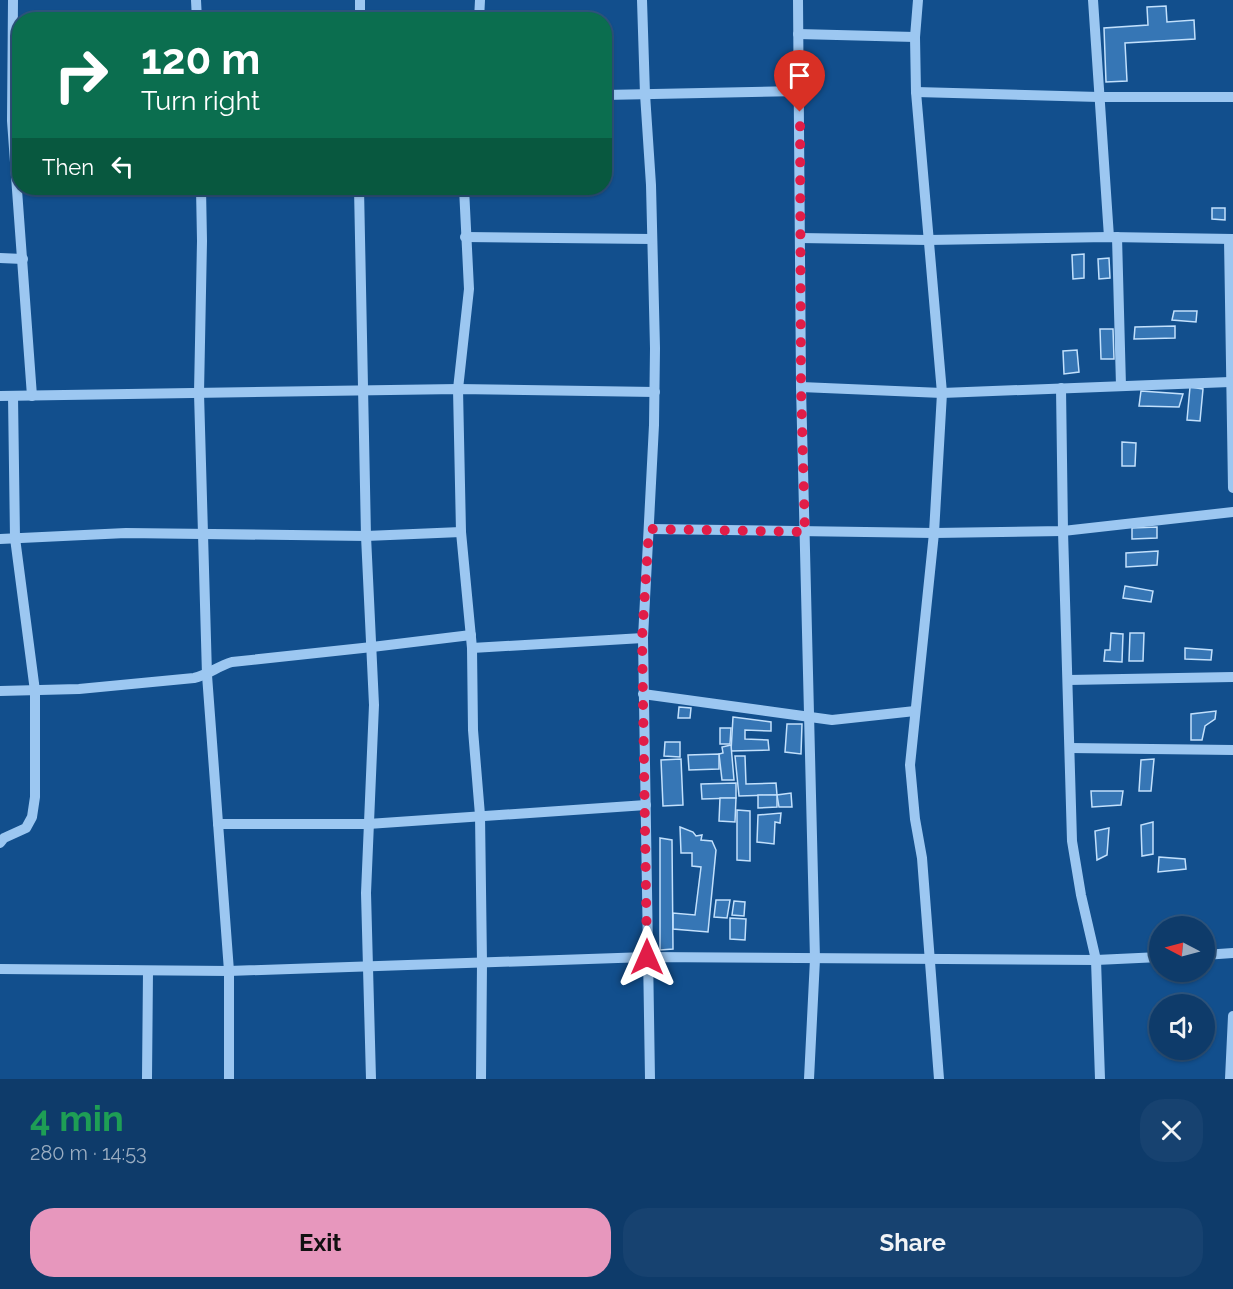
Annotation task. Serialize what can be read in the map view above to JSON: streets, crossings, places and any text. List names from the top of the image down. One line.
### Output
{"north":"left","page":{"turn":["120 m","Turn right"],"then":"Then","heading":["4 min","280 m · 14:53"],"buttons":["Exit","Share"]}}
